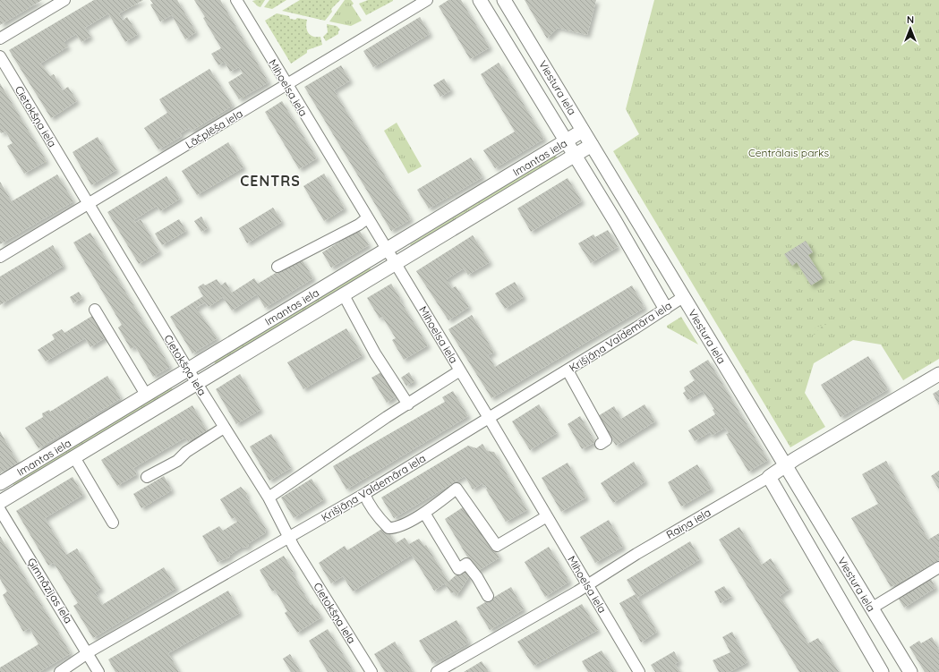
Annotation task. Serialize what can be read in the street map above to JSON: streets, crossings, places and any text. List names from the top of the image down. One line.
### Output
{"streets":{"street":["Mihoelsa iela","Viestura iela","Cietokšņa iela","Lāčplēša iela","Imantas iela","Krišjāņa Valdemāra iela","Raiņa iela","Ģimnāzijas iela"]},"crossings":[["Mihoelsa iela","Lāčplēša iela"],["Mihoelsa iela","Imantas iela"],["Mihoelsa iela","Krišjāņa Valdemāra iela"],["Mihoelsa iela","Raiņa iela"],["Viestura iela","Imantas iela"],["Viestura iela","Krišjāņa Valdemāra iela"],["Viestura iela","Raiņa iela"],["Cietokšņa iela","Lāčplēša iela"],["Cietokšņa iela","Imantas iela"],["Cietokšņa iela","Krišjāņa Valdemāra iela"],["Krišjāņa Valdemāra iela","Ģimnāzijas iela"]],"districts":["CENTRS"],"parks":["Centrālais parks"],"north":"top"}
